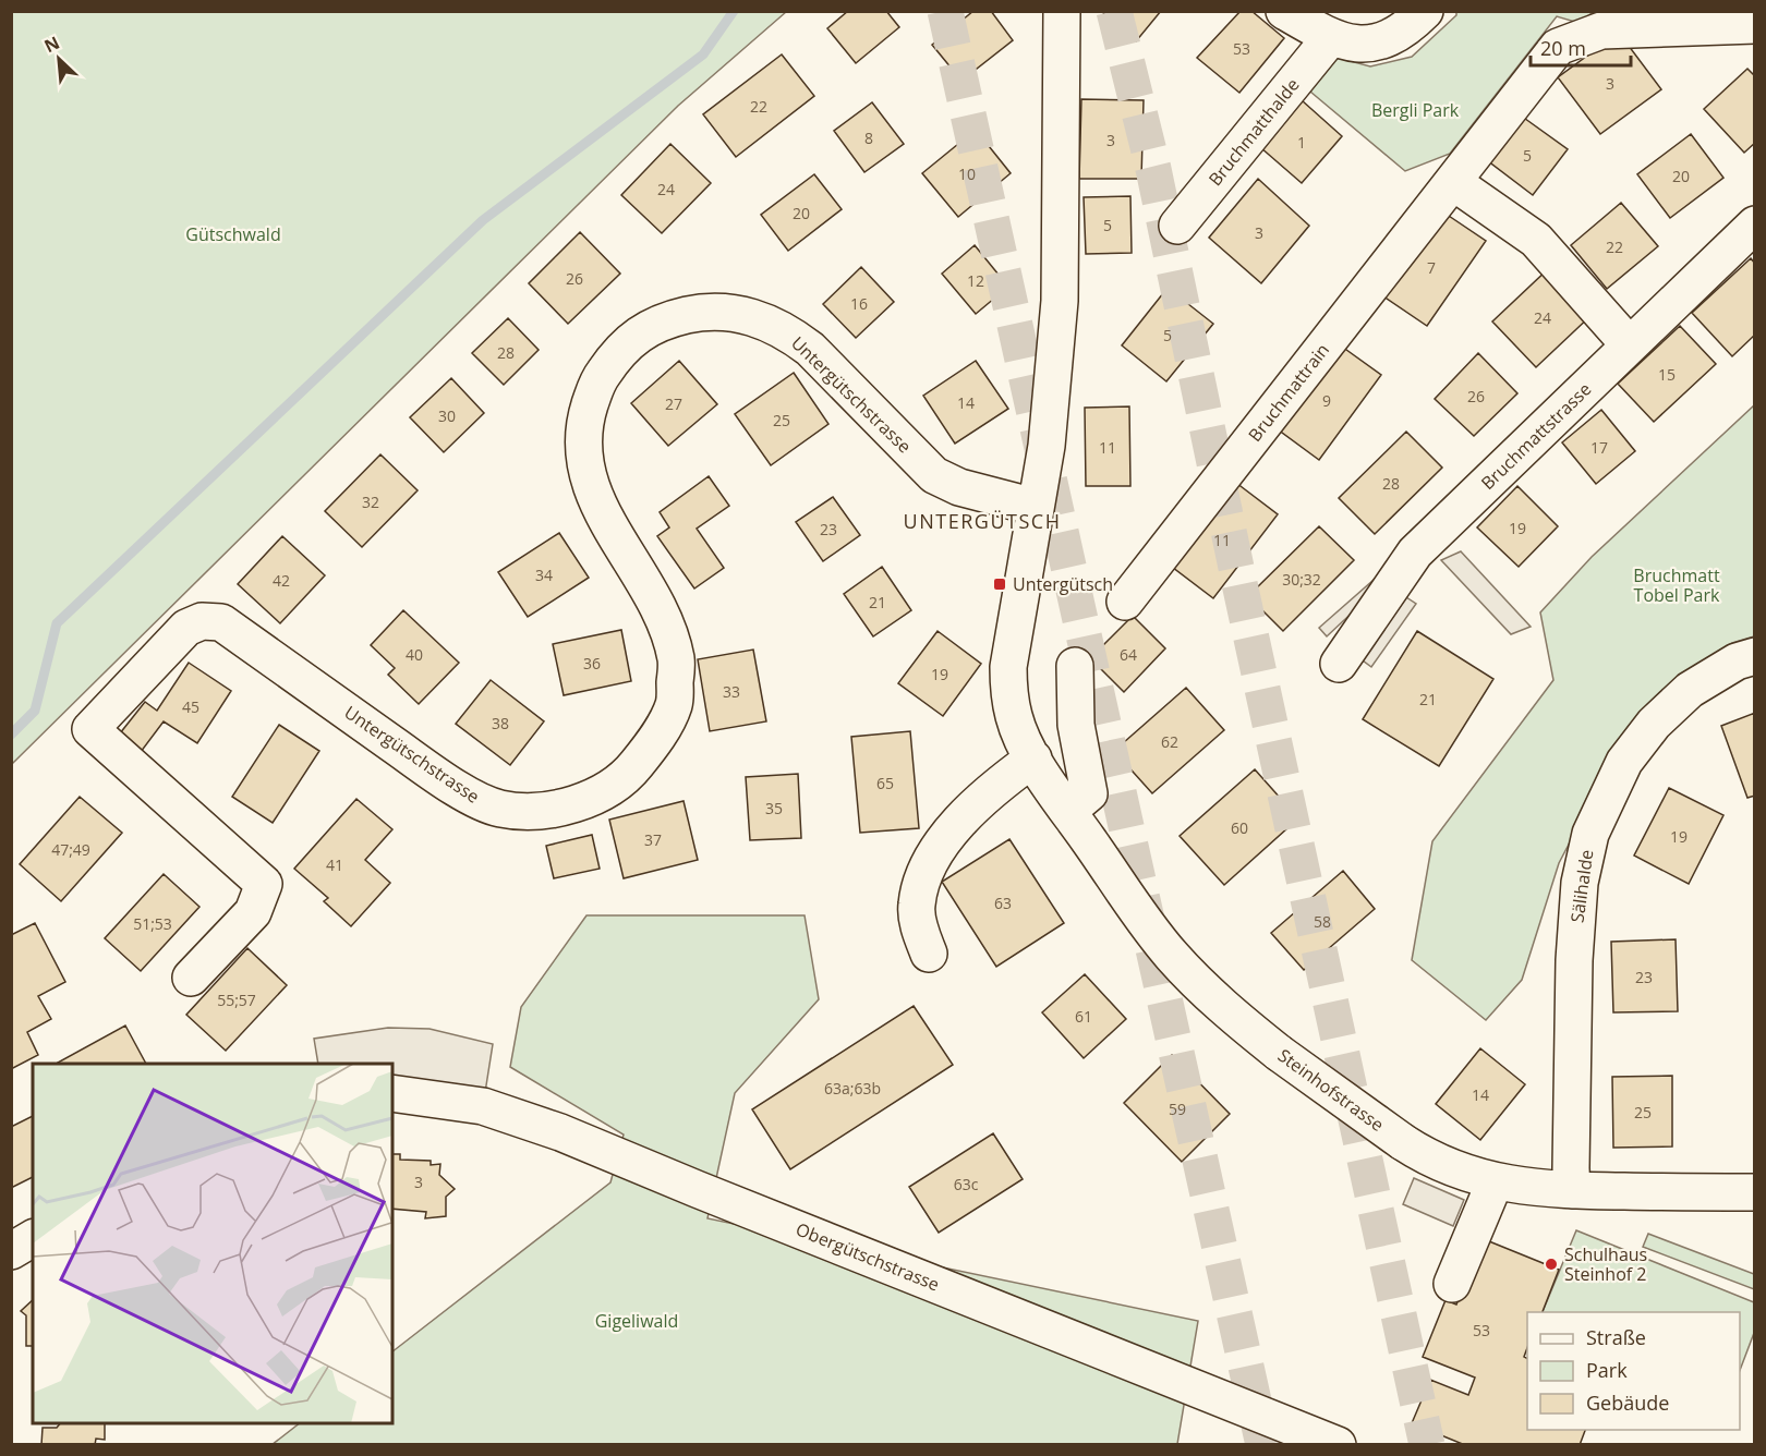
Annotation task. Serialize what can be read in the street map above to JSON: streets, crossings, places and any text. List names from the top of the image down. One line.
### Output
{"streets":{"street":["Bruchmatthalde","Bruchmattrain","Untergütschstrasse","Bruchmattstrasse","Sälihalde","Steinhofstrasse","Obergütschstrasse"]},"crossings":[["Untergütschstrasse","Steinhofstrasse"],["Sälihalde","Steinhofstrasse"]],"districts":["UNTERGÜTSCH"],"parks":["Bergli Park","Gütschwald","Bruchmatt Tobel Park","Gigeliwald"],"places":{"transit":["Untergütsch"],"other":["Schulhaus Steinhof 2"]},"house_numbers":["53","3","22","8","3","1","5","10","20","24","20","5","3","22","7","26","12","16","24","5","28","15","26","9","14","27","30","25","11","17","28","32","19","23","11","34","30;32","42","21","40","64","36","19","33","21","45","38","62","65","35","60","19","37","47;49","41","63","58","51;53","23","55;57","61","63a;63b","14","59","25","3","63c","53"],"legend":["Straße","Park","Gebäude"],"scale_bar":"20 m","north":"top left"}
